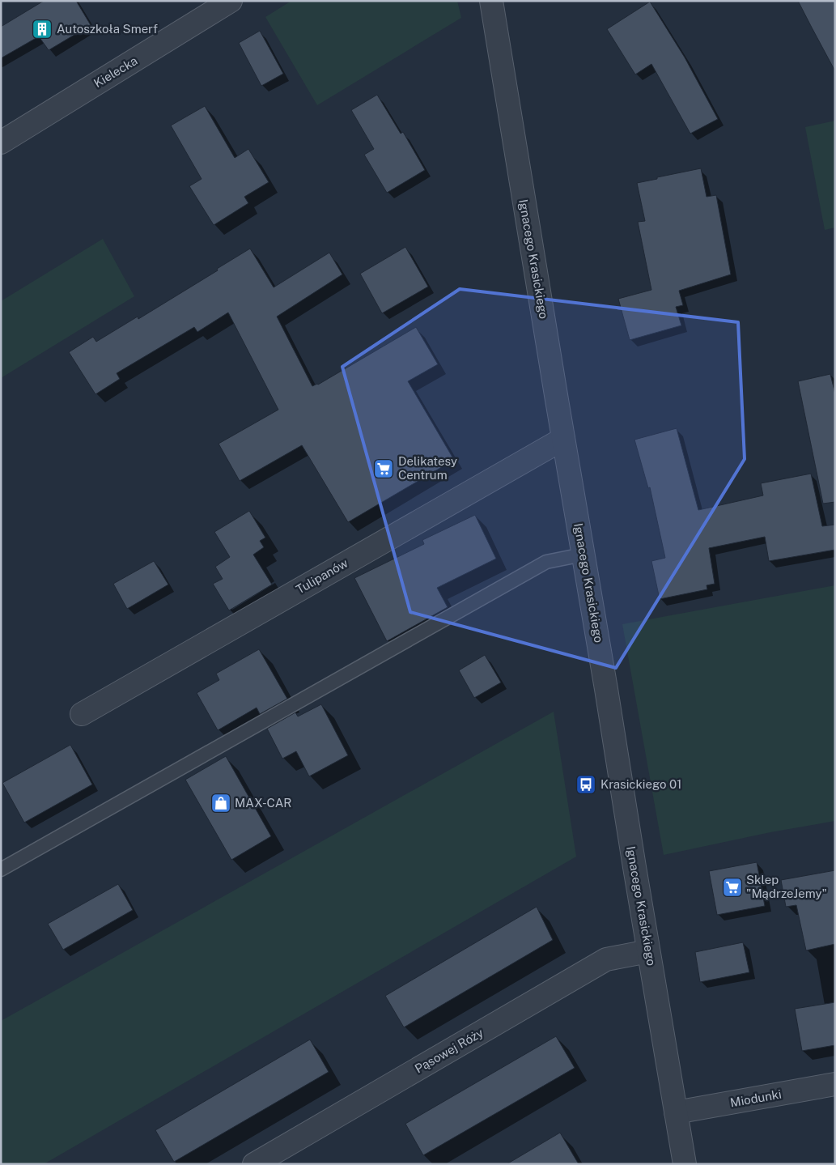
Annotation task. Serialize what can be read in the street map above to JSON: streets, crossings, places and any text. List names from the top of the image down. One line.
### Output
{"streets":{"street":["Kielecka","Ignacego Krasickiego","Tulipanów","Pąsowej Róży","Miodunki"]},"crossings":[["Ignacego Krasickiego","Tulipanów"],["Ignacego Krasickiego","Pąsowej Róży"],["Ignacego Krasickiego","Miodunki"]],"places":{"building":["Autoszkoła Smerf"],"supermarket":["Delikatesy Centrum","Sklep \"MądrzeJemy\""],"bus stop":["Krasickiego 01"],"shop":["MAX-CAR"]}}
